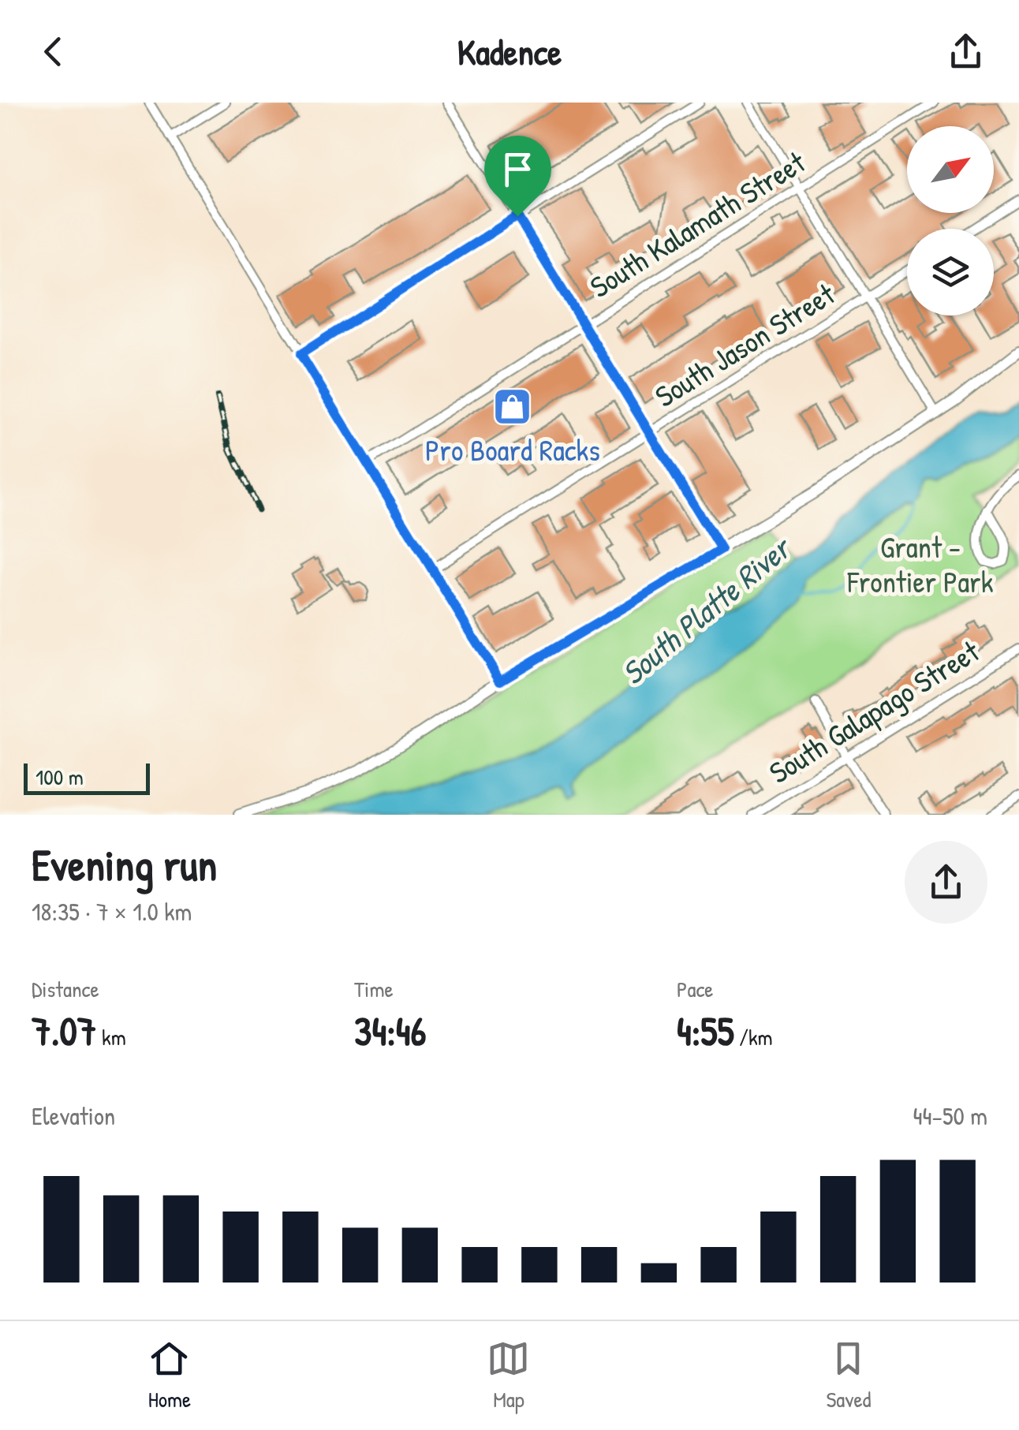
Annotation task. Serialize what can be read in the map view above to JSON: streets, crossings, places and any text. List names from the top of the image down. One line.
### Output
{"streets":{"street":["South Kalamath Street","South Jason Street","South Galapago Street"]},"water":["South Platte River"],"parks":["Grant - Frontier Park"],"places":{"shop":["Pro Board Racks"]},"scale_bar":"100 m","north":"top right","page":{"header":"Kadence","scale":"100 m","heading":["Evening run","18:35 · 7 × 1.0 km"],"stats":[["Distance","7.07 km"],["Time","34:46"],["Pace","4:55 /km"]],"chart":["Elevation","44–50 m"],"tabs":["Home","Map","Saved"]}}
